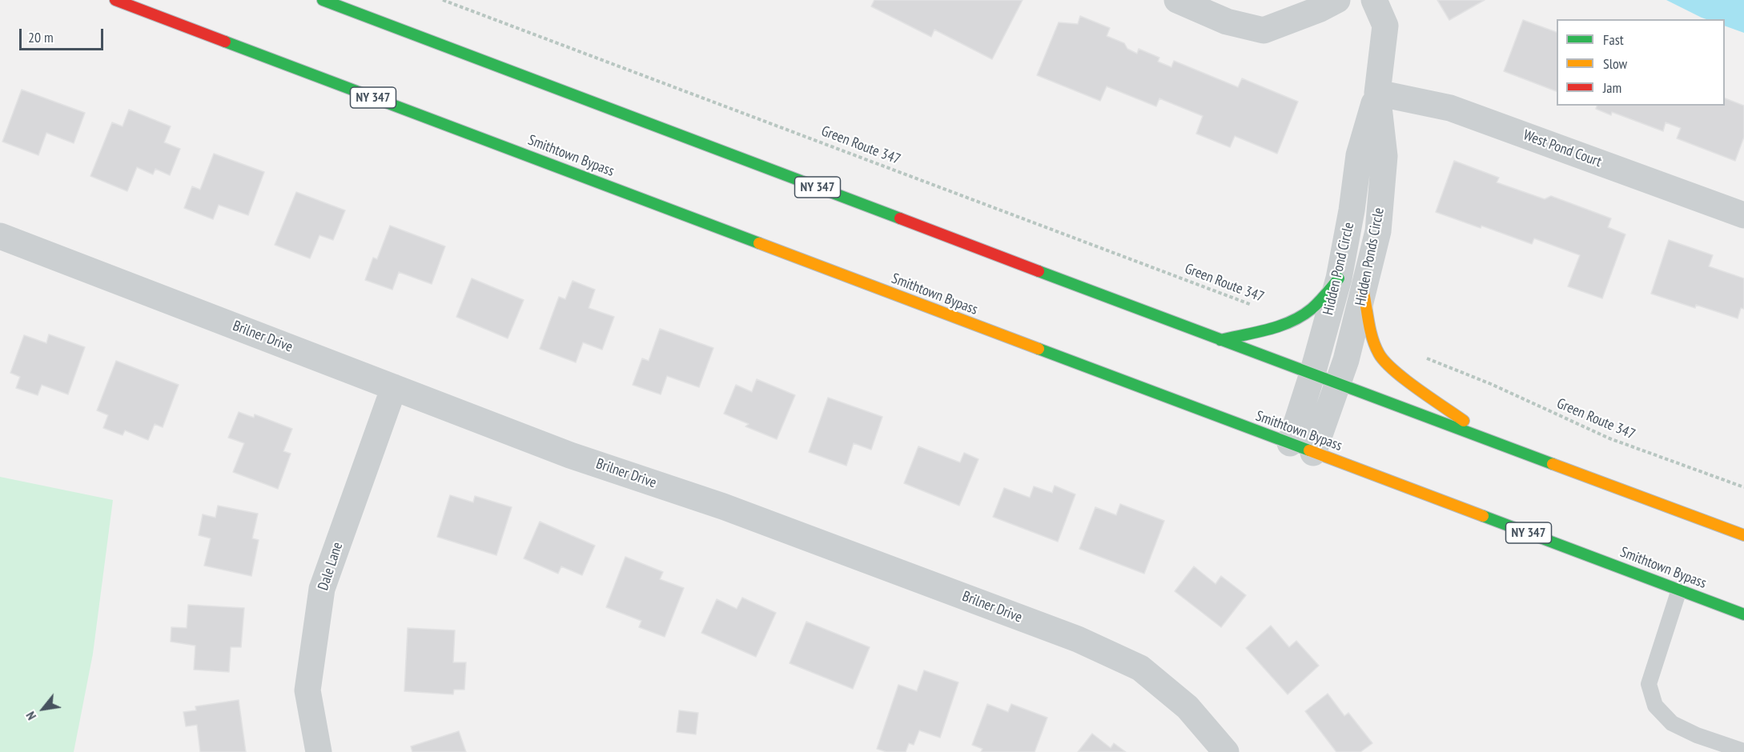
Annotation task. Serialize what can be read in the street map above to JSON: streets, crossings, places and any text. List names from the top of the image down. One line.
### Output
{"streets":{"highway":["NY 347","Smithtown Bypass"],"street":["West Pond Court","Hidden Ponds Circle","Hidden Pond Circle","Brilner Drive","Dale Lane"],"path":["Green Route 347"]},"crossings":[["NY 347","Hidden Ponds Circle"],["NY 347","Hidden Pond Circle"],["West Pond Court","Hidden Ponds Circle"],["West Pond Court","Hidden Pond Circle"],["Smithtown Bypass","Hidden Ponds Circle"],["Smithtown Bypass","Hidden Pond Circle"],["Hidden Ponds Circle","Hidden Pond Circle"],["Brilner Drive","Dale Lane"]],"legend":["Fast","Slow","Jam"],"scale_bar":"20 m","north":"bottom left"}
